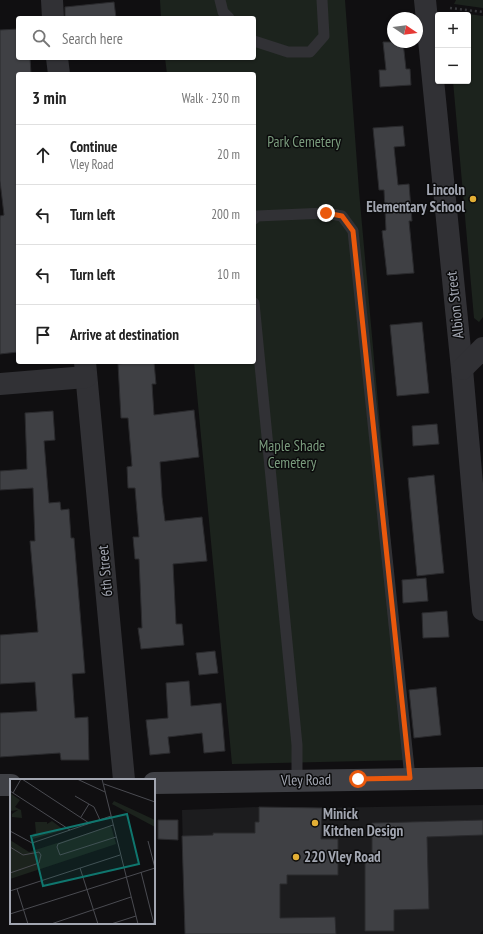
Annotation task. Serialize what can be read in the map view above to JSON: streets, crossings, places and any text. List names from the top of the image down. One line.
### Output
{"streets":{"street":["Albion Street","6th Street","Vley Road"]},"parks":["Park Cemetery","Maple Shade Cemetery"],"places":["Lincoln Elementary School","Minick Kitchen Design","220 Vley Road"],"north":"right","page":{"map_buttons":["+","−"],"search":"Search here","heading":["3 min","Walk · 230 m"],"list":[["Continue","Vley Road","20 m"],["Turn left","200 m"],["Turn left","10 m"],"Arrive at destination"]}}
